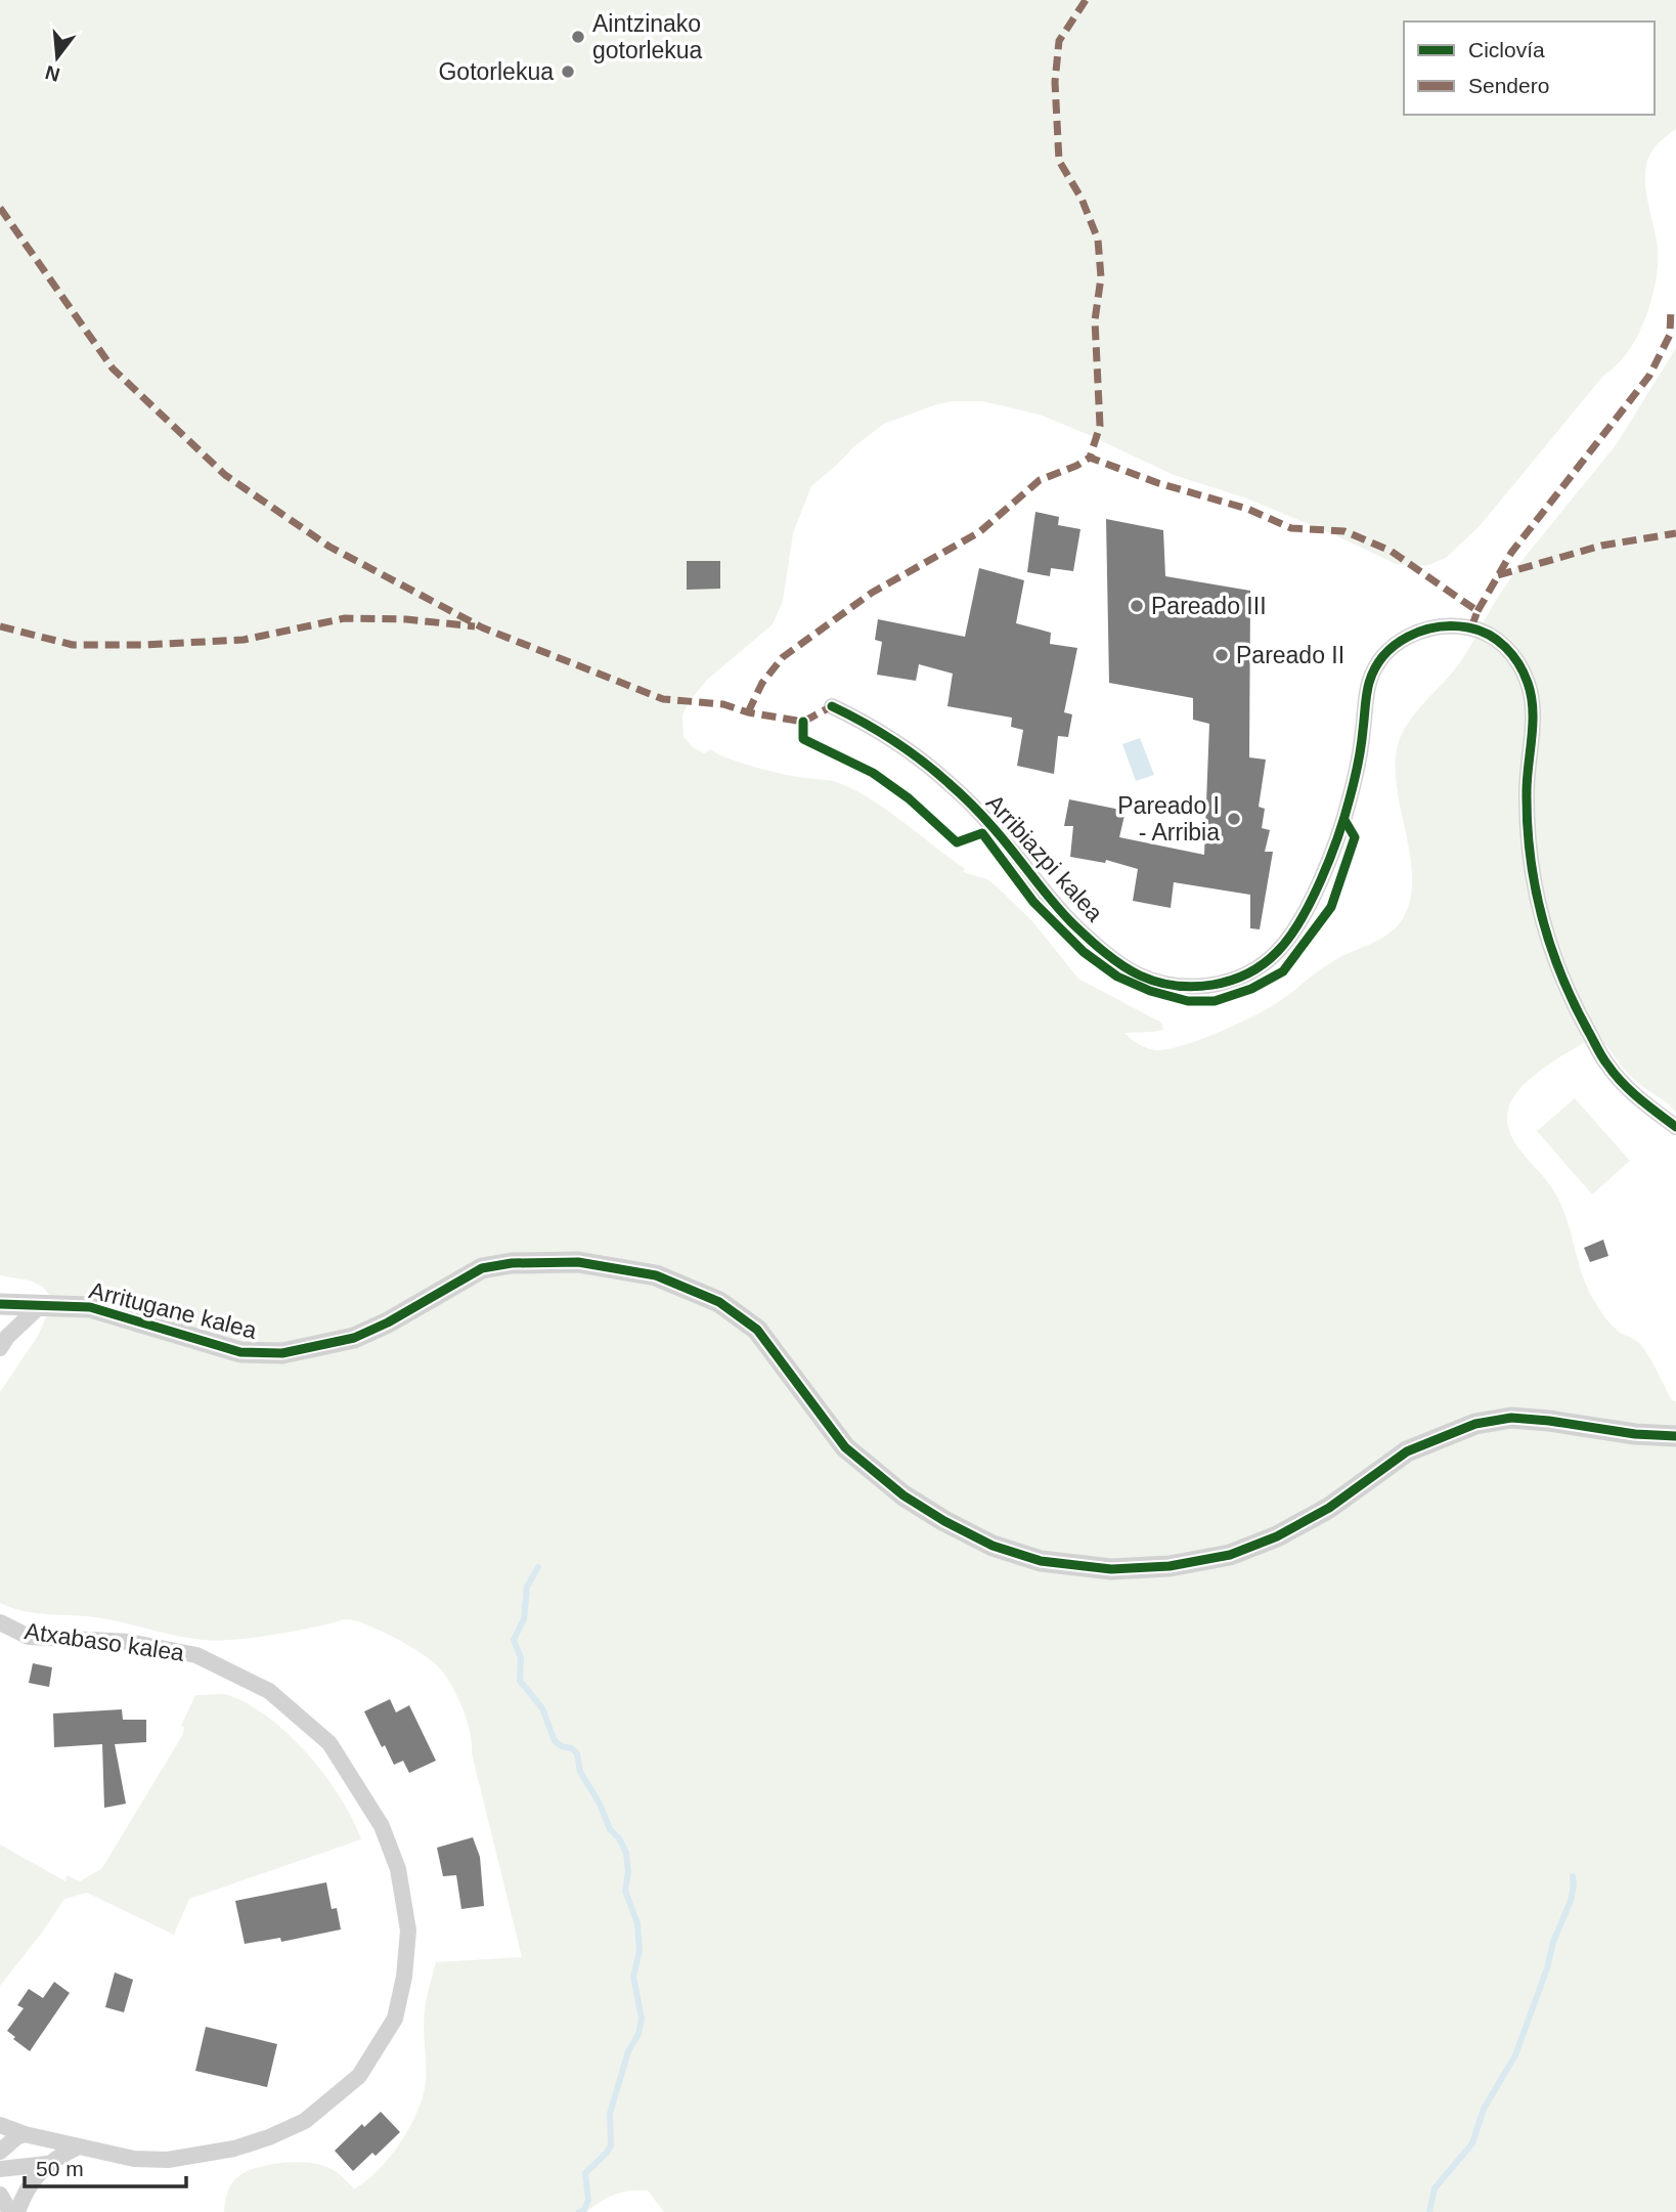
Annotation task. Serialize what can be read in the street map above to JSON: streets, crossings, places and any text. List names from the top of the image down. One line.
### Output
{"streets":{"street":["Arribiazpi kalea","Arritugane kalea","Atxabaso kalea"]},"places":["Aintzinako gotorlekua","Gotorlekua","Pareado III","Pareado II","Pareado I - Arribia"],"legend":["Ciclovía","Sendero"],"scale_bar":"50 m","north":"bottom"}
